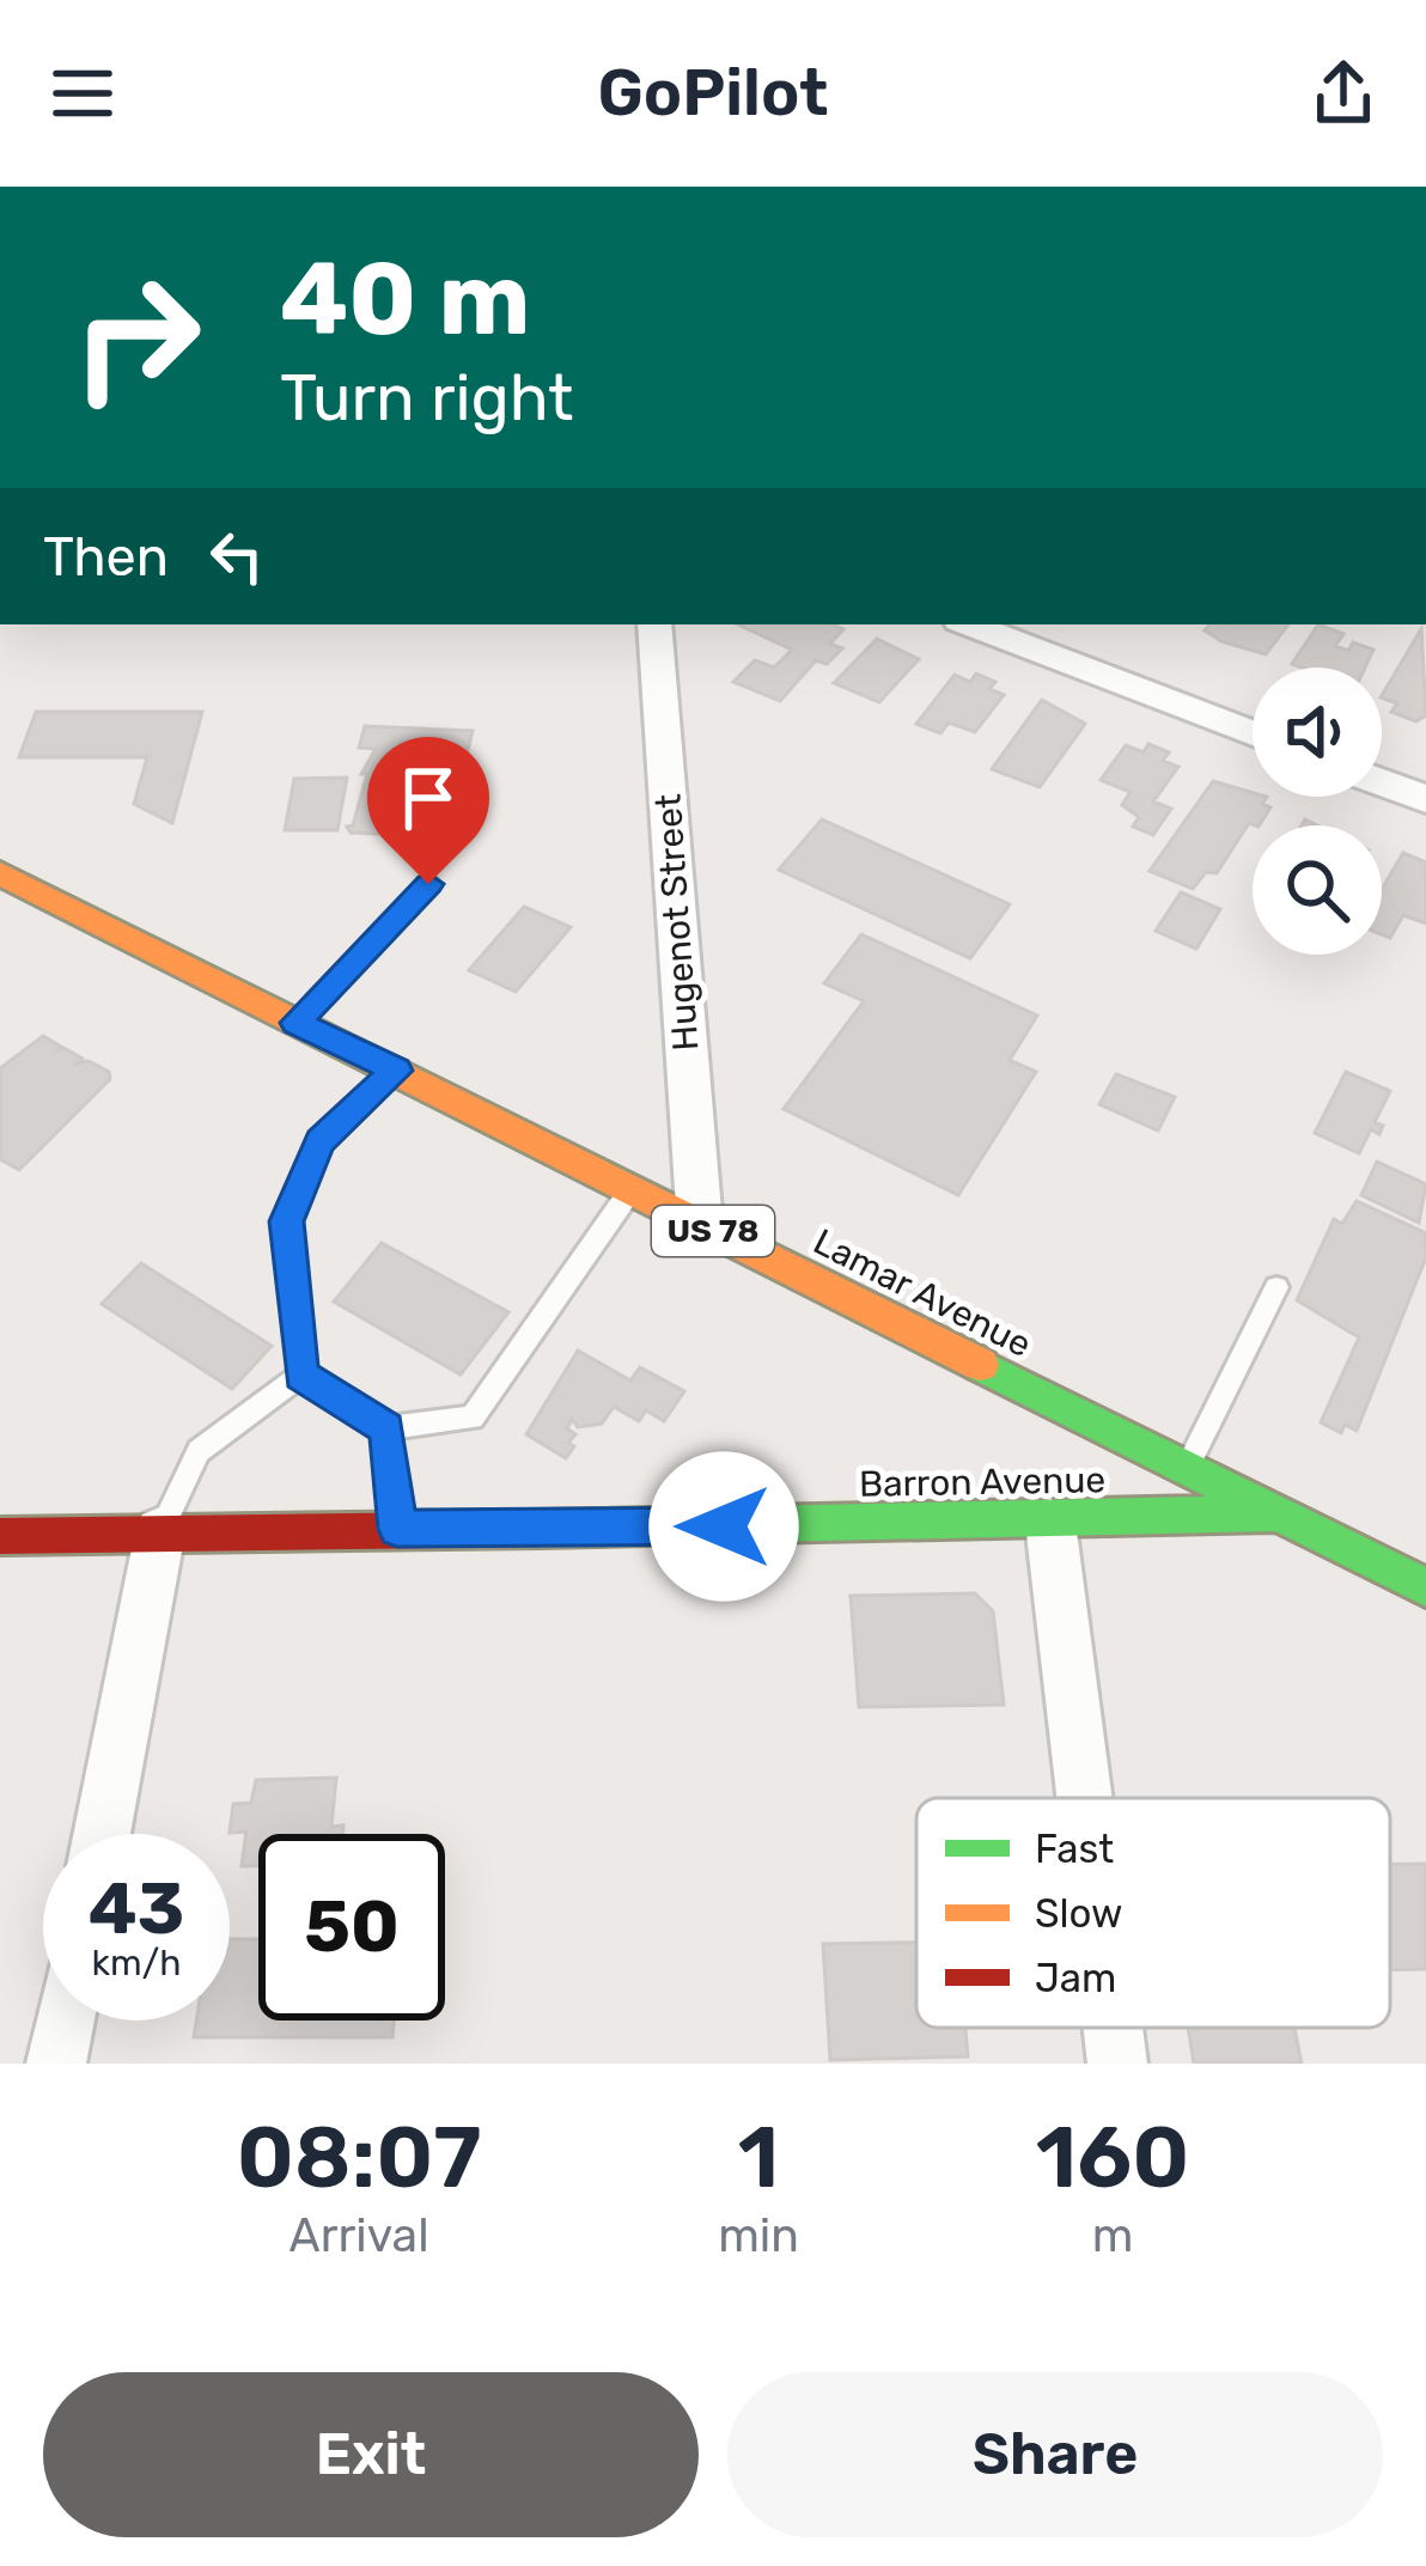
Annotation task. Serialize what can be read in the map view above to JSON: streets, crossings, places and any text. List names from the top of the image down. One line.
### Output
{"streets":{"main road":["US 78","Lamar Avenue","Barron Avenue"],"street":["Hugenot Street"]},"crossings":[["Hugenot Street","Lamar Avenue"],["Lamar Avenue","Barron Avenue"]],"legend":["Fast","Slow","Jam"],"page":{"header":"GoPilot","turn":["40 m","Turn right"],"then":"Then","speed":"43 km/h","limit":"50","eta":["08:07","Arrival","1","min","160","m"],"buttons":["Exit","Share"]}}
